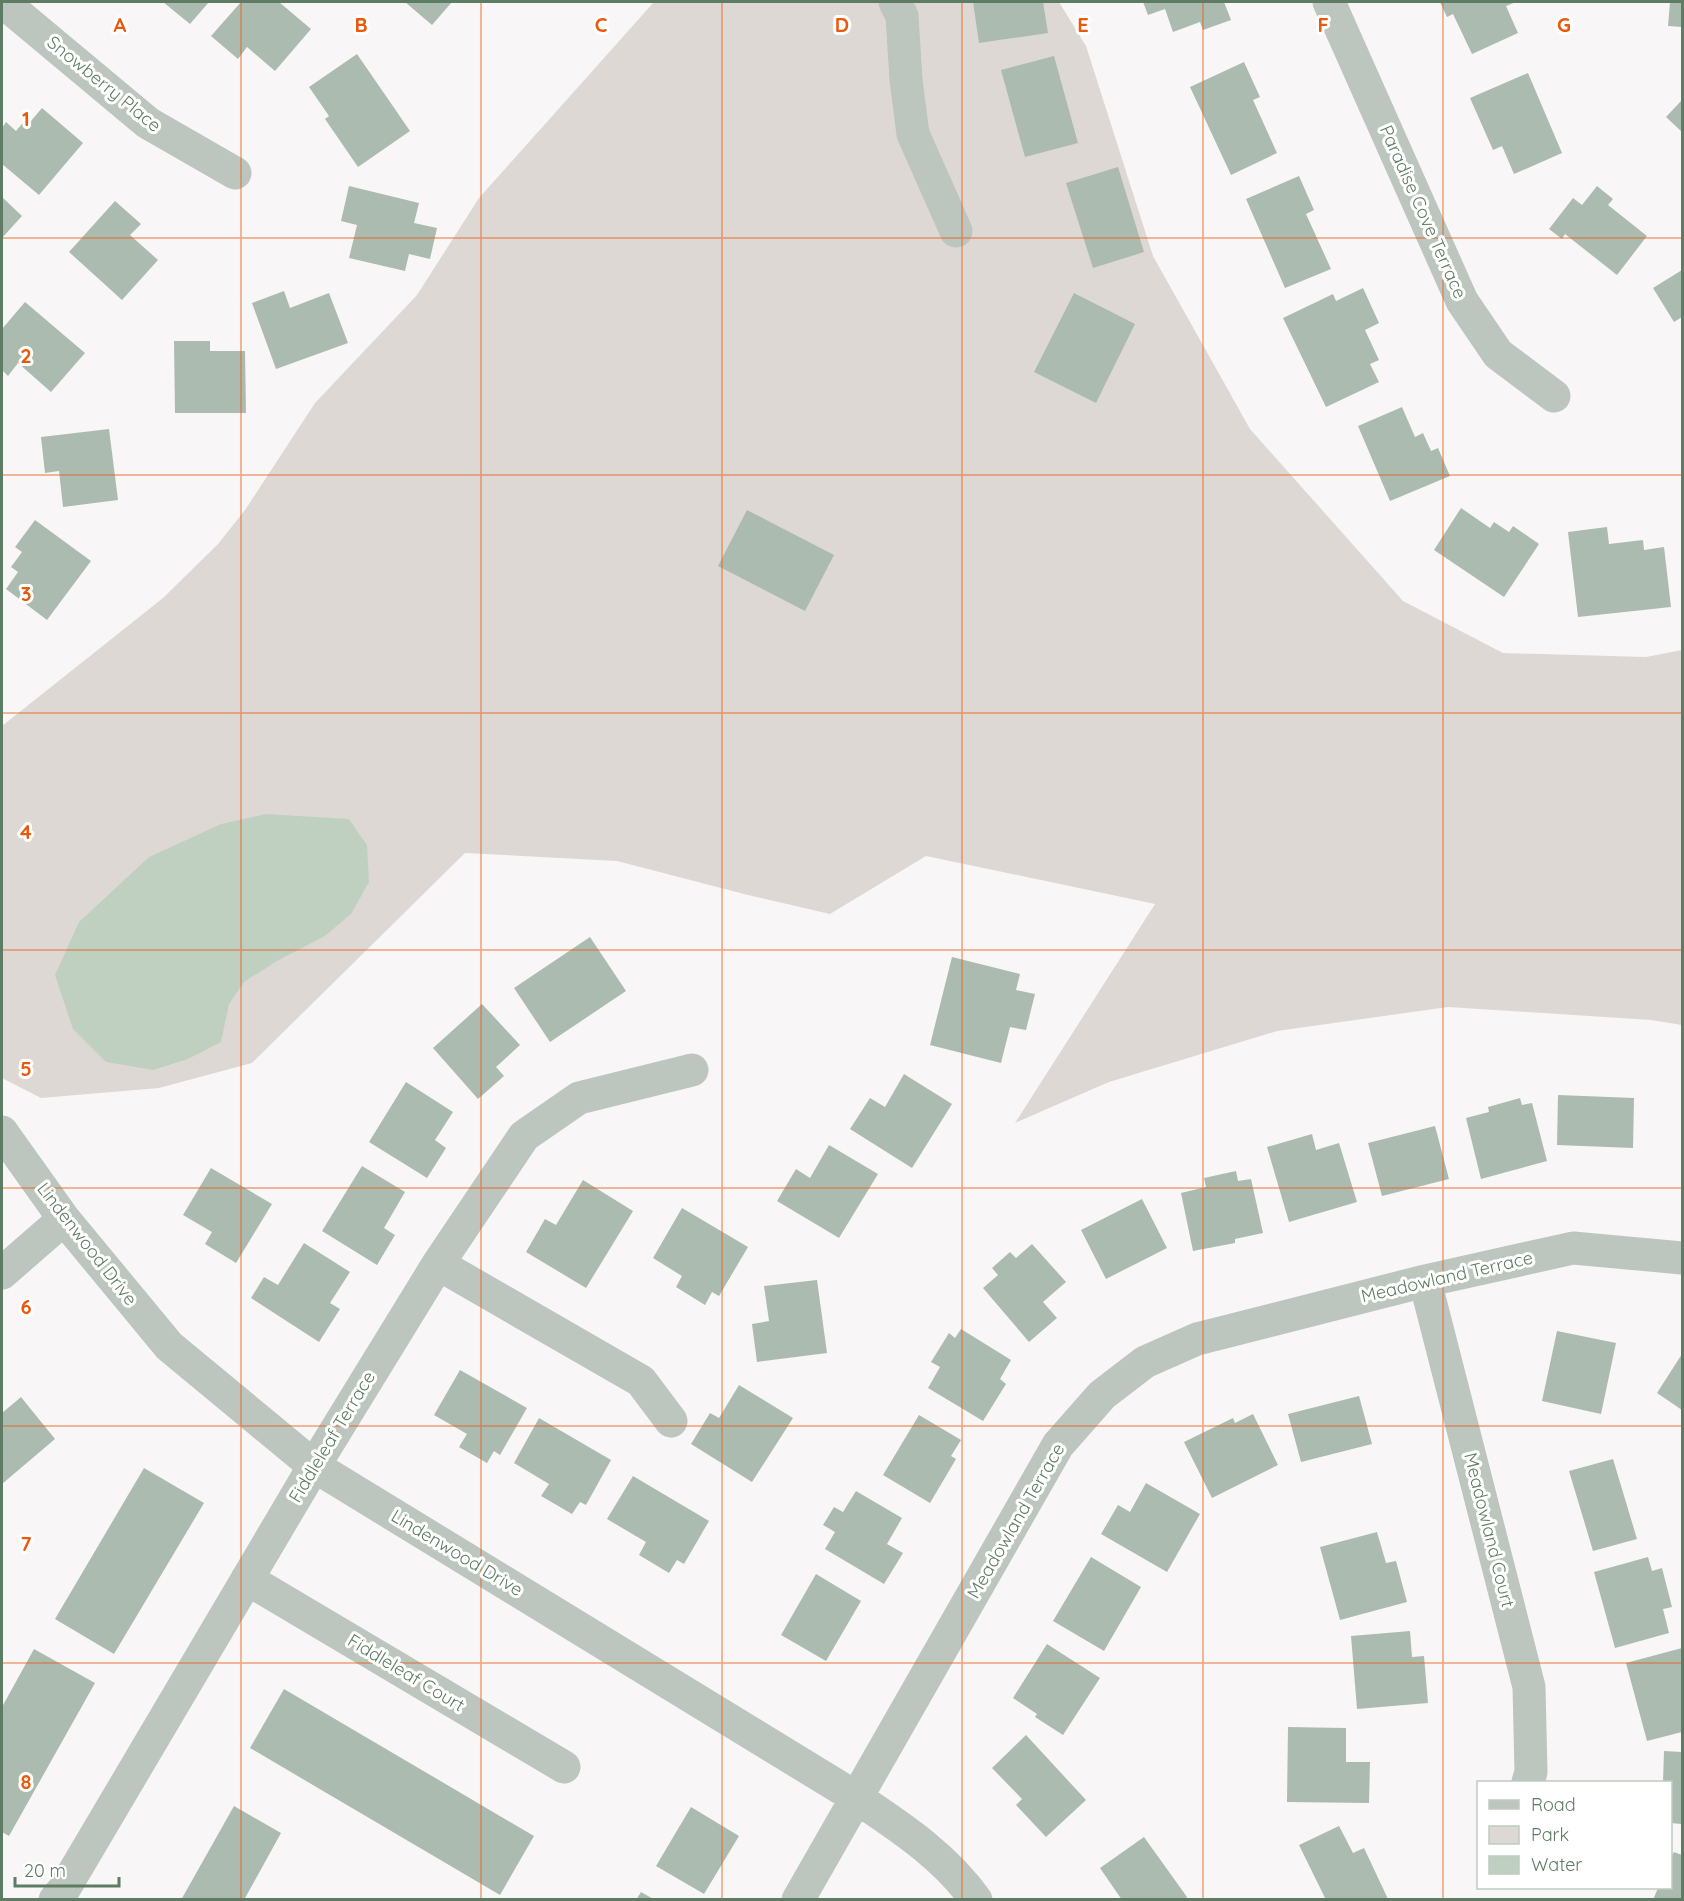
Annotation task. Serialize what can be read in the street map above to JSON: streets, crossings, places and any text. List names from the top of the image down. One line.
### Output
{"streets":{"street":["Snowberry Place","Paradise Cove Terrace","Lindenwood Drive","Meadowland Terrace","Fiddleleaf Terrace","Meadowland Court","Fiddleleaf Court"]},"crossings":[["Lindenwood Drive","Meadowland Terrace"],["Lindenwood Drive","Fiddleleaf Terrace"],["Meadowland Terrace","Meadowland Court"],["Fiddleleaf Terrace","Fiddleleaf Court"]],"legend":["Road","Park","Water"],"scale_bar":"20 m","grid":{"columns":["A","B","C","D","E","F","G"],"rows":["1","2","3","4","5","6","7","8"]}}
